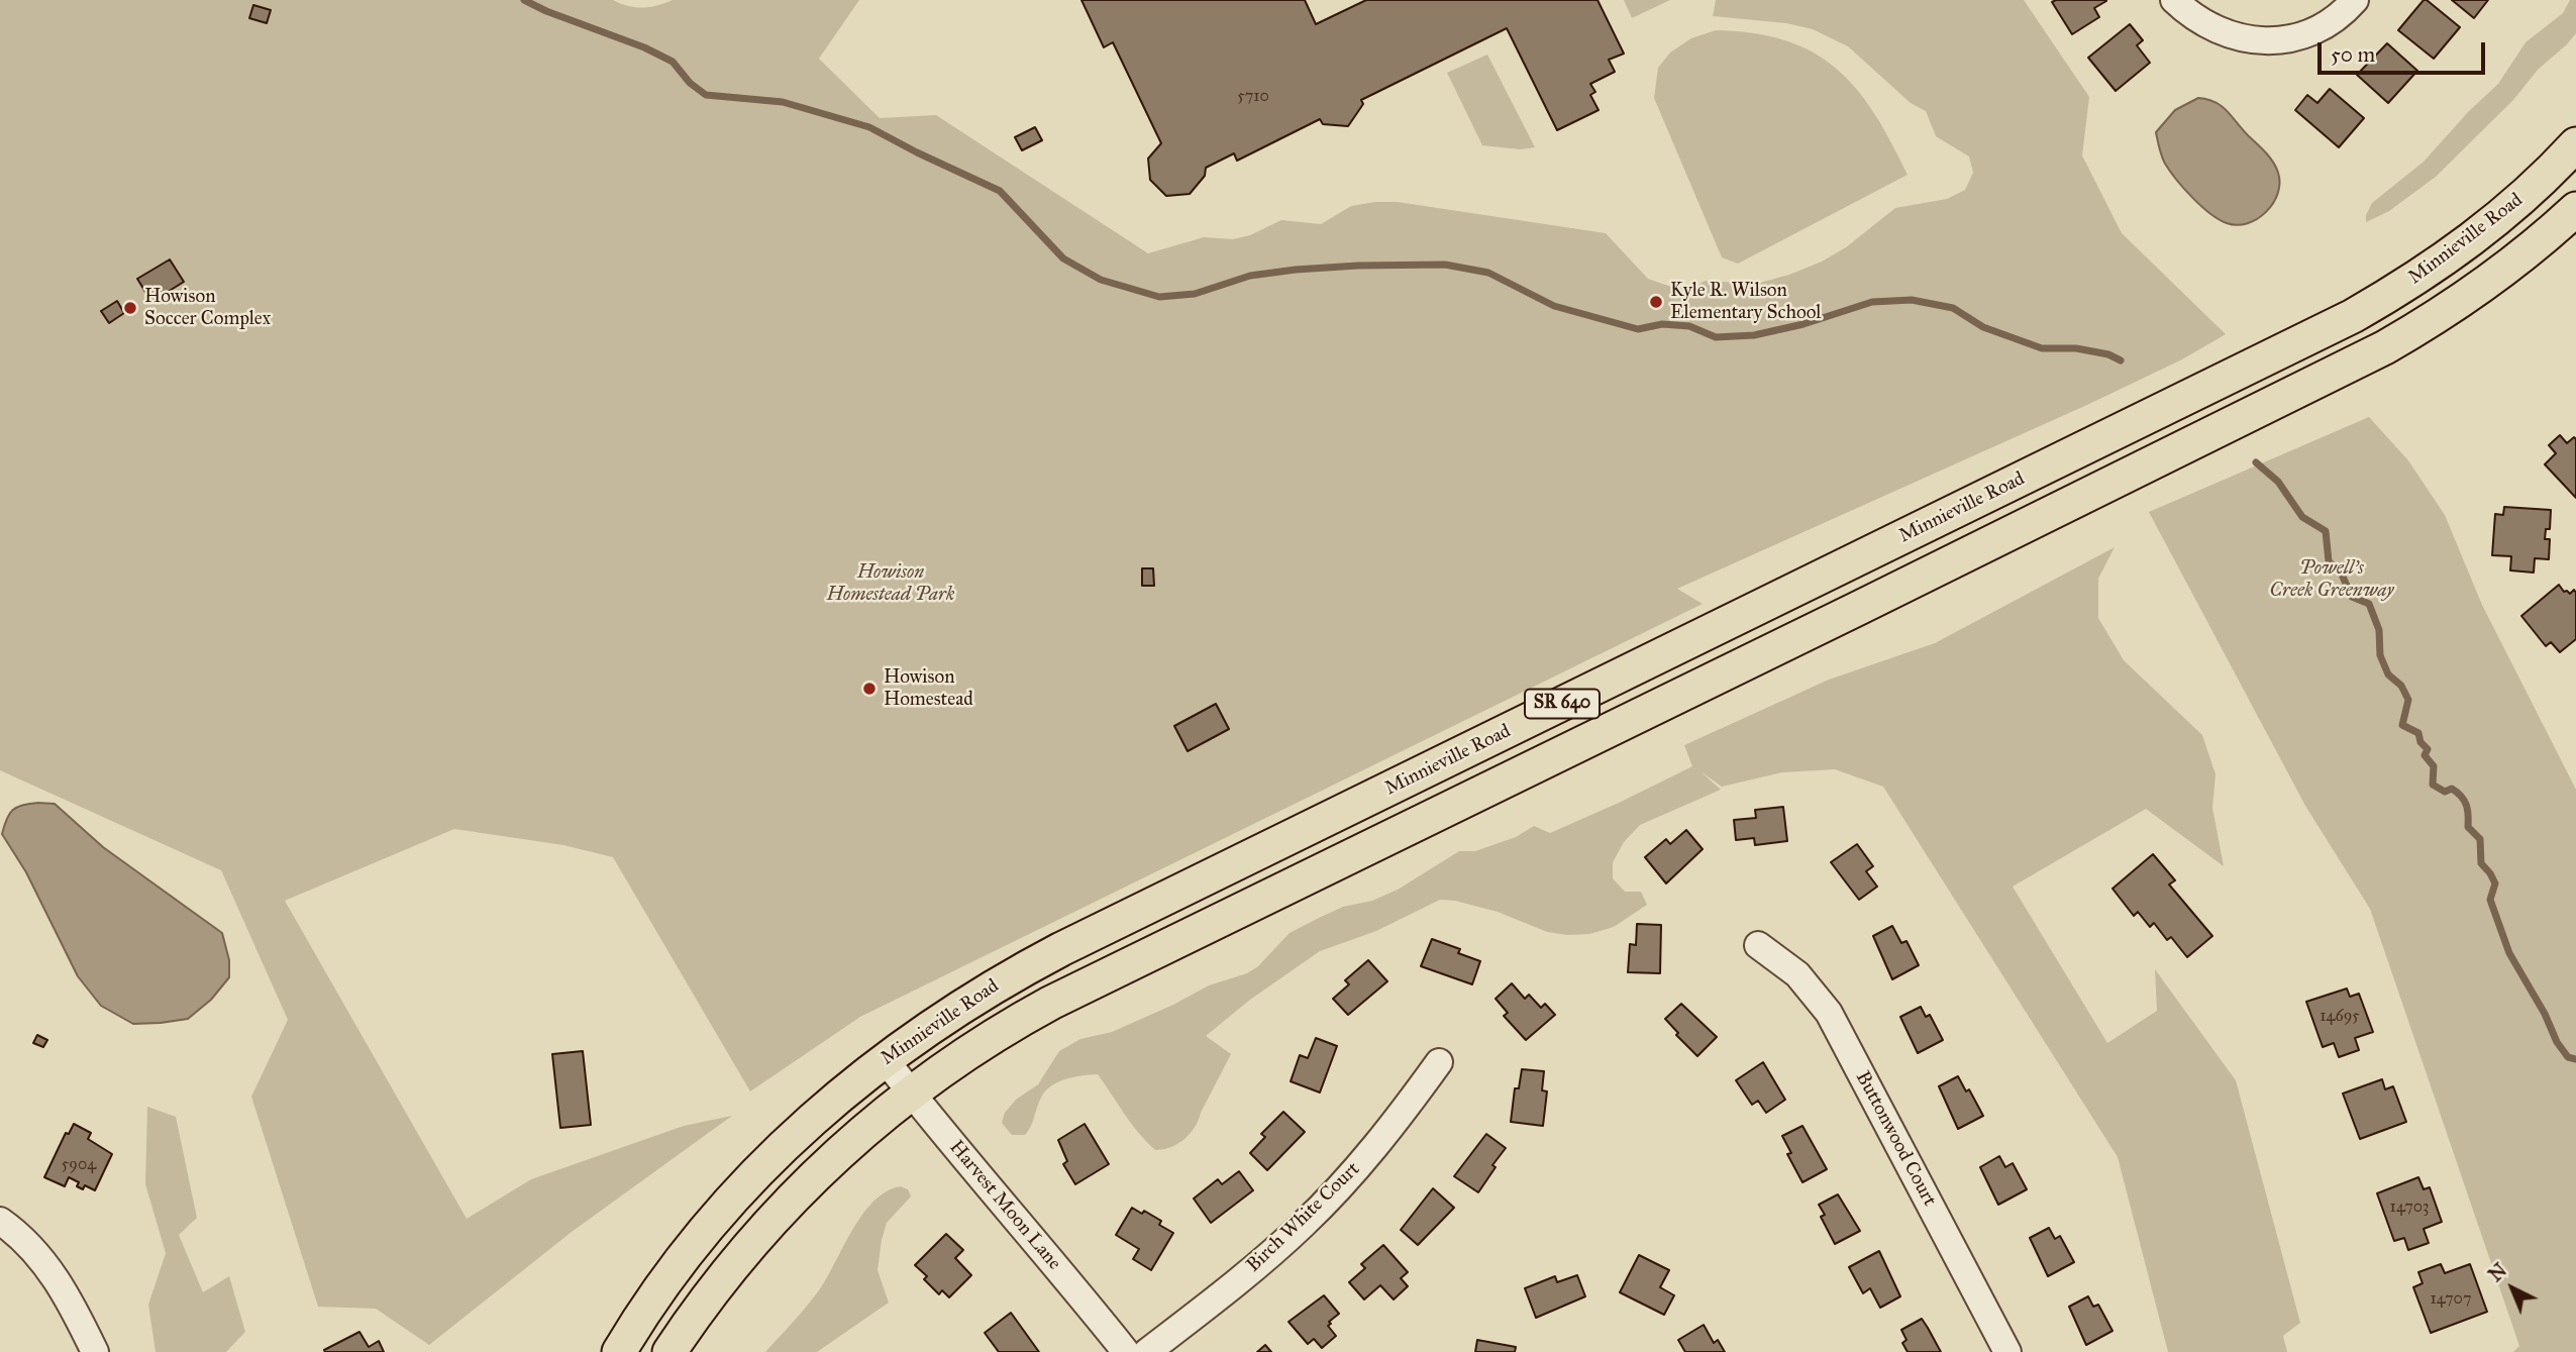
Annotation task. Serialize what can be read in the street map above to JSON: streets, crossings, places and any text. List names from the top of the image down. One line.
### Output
{"streets":{"main road":["Minnieville Road","SR 640"],"street":["Buttonwood Court","Harvest Moon Lane","Birch White Court"]},"crossings":[["Minnieville Road","Harvest Moon Lane"]],"parks":["Powell's Creek Greenway","Howison Homestead Park"],"places":["Kyle R. Wilson Elementary School","Howison Soccer Complex","Howison Homestead"],"house_numbers":["5710","14695","5904","14703","14707"],"scale_bar":"50 m","north":"top left"}
